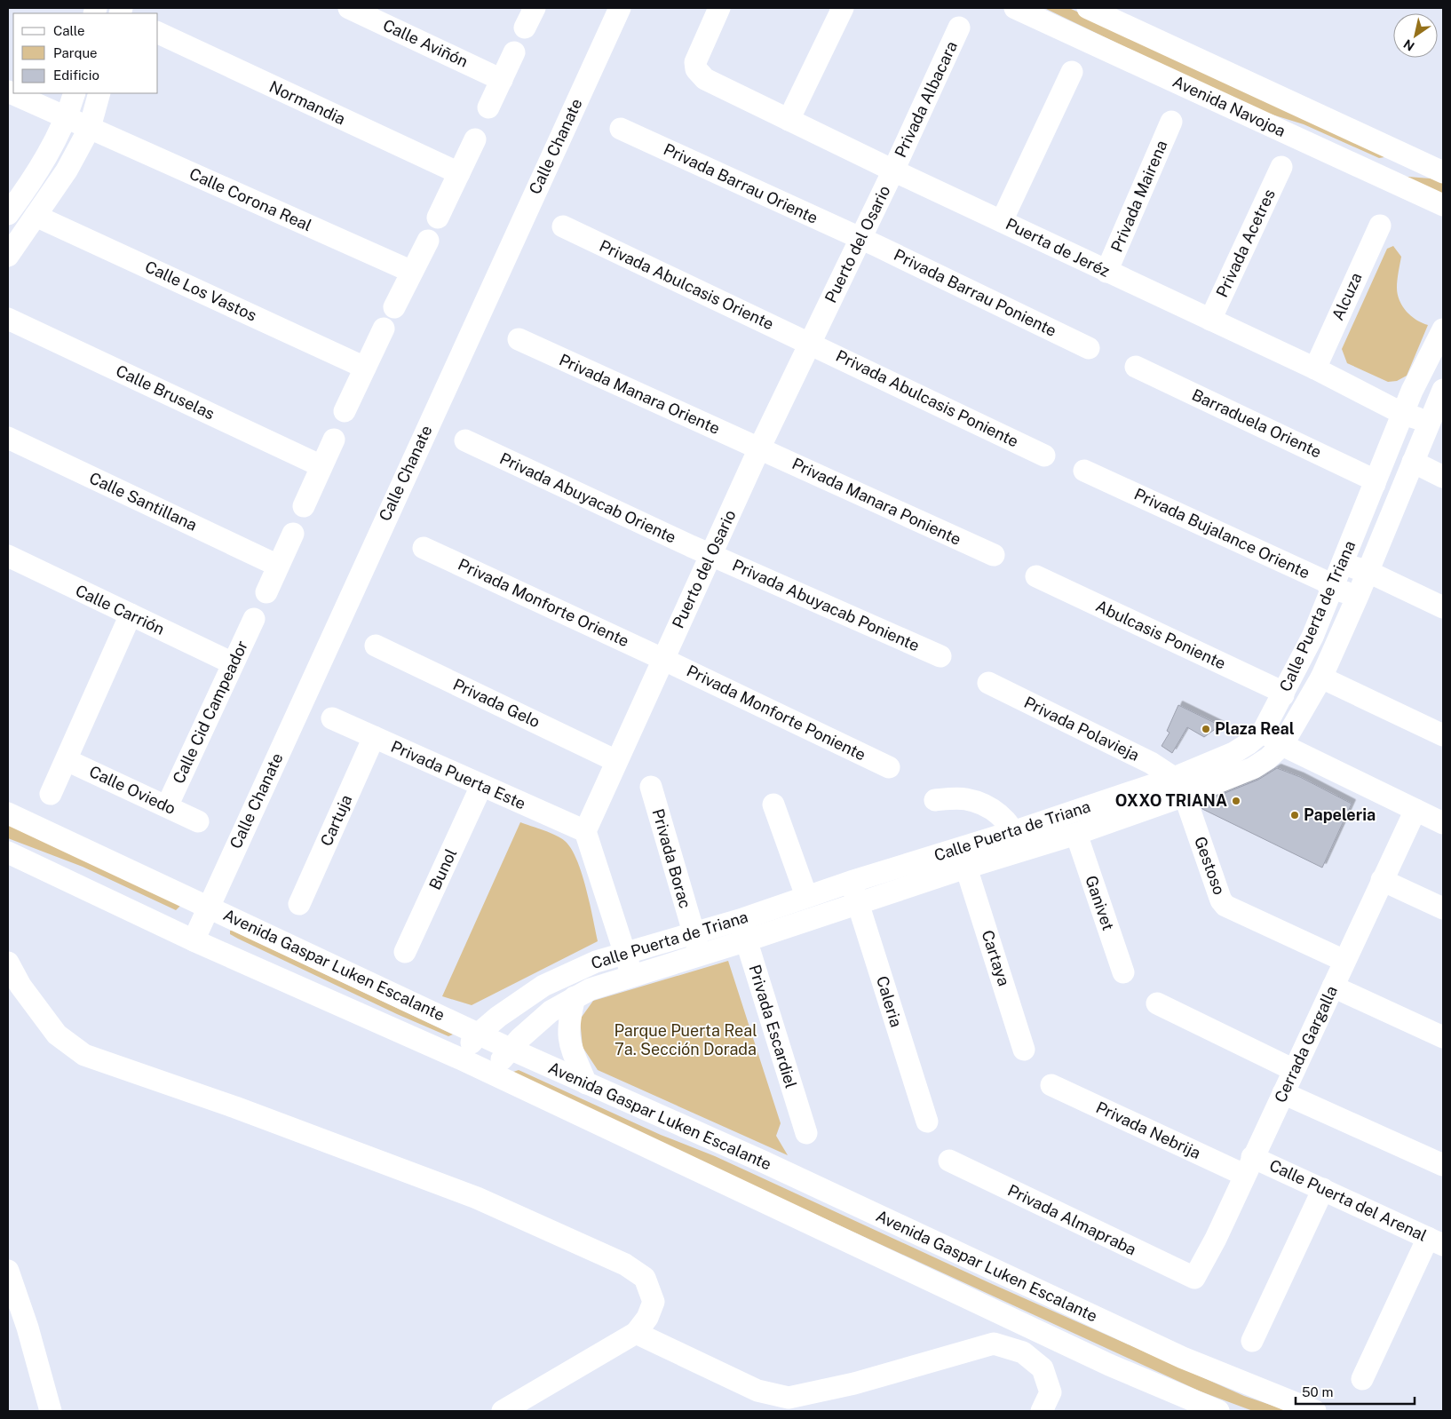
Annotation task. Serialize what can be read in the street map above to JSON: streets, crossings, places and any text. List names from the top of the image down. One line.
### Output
{"streets":{"street":["Calle Aviñón","Privada Albacara","Normandia","Avenida Navojoa","Calle Chanate","Privada Barrau Oriente","Privada Mairena","Calle Corona Real","Privada Acetres","Puerto del Osario","Puerta de Jeréz","Privada Abulcasis Oriente","Calle Los Vastos","Privada Barrau Poniente","Alcuza","Calle Bruselas","Privada Manara Oriente","Privada Abulcasis Poniente","Barraduela Oriente","Privada Abuyacab Oriente","Calle Santillana","Privada Manara Poniente","Privada Bujalance Oriente","Privada Monforte Oriente","Privada Abuyacab Poniente","Calle Carrión","Calle Puerta de Triana","Abulcasis Poniente","Privada Gelo","Calle Cid Campeador","Privada Monforte Poniente","Privada Polavieja","Privada Puerta Este","Calle Oviedo","Cartuja","Privada Borac","Gestoso","Bunol","Ganivet","Cartaya","Avenida Gaspar Luken Escalante","Caleria","Privada Escardiel","Cerrada Gargalla","Privada Nebrija","Calle Puerta del Arenal","Privada Almapraba"]},"crossings":[["Privada Albacara","Puerto del Osario"],["Privada Albacara","Puerta de Jeréz"],["Calle Chanate","Avenida Gaspar Luken Escalante"],["Privada Barrau Oriente","Puerto del Osario"],["Privada Barrau Oriente","Privada Barrau Poniente"],["Privada Mairena","Puerta de Jeréz"],["Privada Acetres","Puerta de Jeréz"],["Puerto del Osario","Puerta de Jeréz"],["Puerto del Osario","Privada Abulcasis Oriente"],["Puerto del Osario","Privada Barrau Poniente"],["Puerto del Osario","Privada Manara Oriente"],["Puerto del Osario","Privada Abulcasis Poniente"],["Puerto del Osario","Privada Abuyacab Oriente"],["Puerto del Osario","Privada Manara Poniente"],["Puerto del Osario","Privada Monforte Oriente"],["Puerto del Osario","Privada Abuyacab Poniente"],["Puerto del Osario","Privada Gelo"],["Puerto del Osario","Privada Monforte Poniente"],["Puerto del Osario","Privada Puerta Este"],["Puerta de Jeréz","Alcuza"],["Puerta de Jeréz","Calle Puerta de Triana"],["Privada Abulcasis Oriente","Privada Abulcasis Poniente"],["Privada Manara Oriente","Privada Manara Poniente"],["Barraduela Oriente","Calle Puerta de Triana"],["Privada Abuyacab Oriente","Privada Abuyacab Poniente"],["Privada Bujalance Oriente","Calle Puerta de Triana"],["Privada Monforte Oriente","Privada Monforte Poniente"],["Calle Carrión","Calle Cid Campeador"],["Calle Puerta de Triana","Abulcasis Poniente"],["Calle Puerta de Triana","Privada Polavieja"],["Calle Puerta de Triana","Privada Borac"],["Calle Puerta de Triana","Gestoso"],["Calle Puerta de Triana","Ganivet"],["Calle Puerta de Triana","Cartaya"],["Calle Puerta de Triana","Avenida Gaspar Luken Escalante"],["Calle Puerta de Triana","Caleria"],["Calle Puerta de Triana","Privada Escardiel"],["Calle Cid Campeador","Calle Oviedo"],["Privada Polavieja","Gestoso"],["Privada Puerta Este","Cartuja"],["Privada Puerta Este","Bunol"],["Gestoso","Cerrada Gargalla"],["Cerrada Gargalla","Privada Nebrija"],["Cerrada Gargalla","Calle Puerta del Arenal"],["Cerrada Gargalla","Privada Almapraba"],["Privada Nebrija","Calle Puerta del Arenal"]],"parks":["Parque Puerta Real 7a. Sección Dorada"],"places":["Plaza Real","OXXO TRIANA","Papeleria"],"legend":["Calle","Parque","Edificio"],"scale_bar":"50 m","north":"bottom left"}
